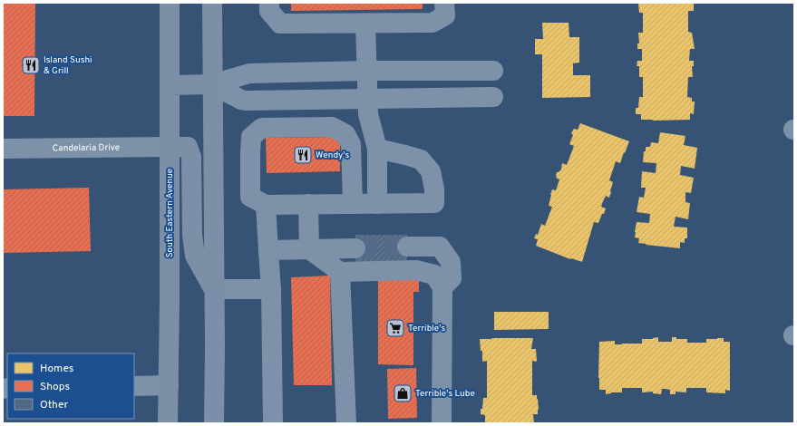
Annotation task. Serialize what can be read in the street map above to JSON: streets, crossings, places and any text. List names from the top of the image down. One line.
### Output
{"streets":{"main road":["South Eastern Avenue"],"street":["Candelaria Drive"]},"crossings":[["Candelaria Drive","South Eastern Avenue"]],"places":{"restaurant":["Island Sushi & Grill","Wendy's"],"supermarket":["Terrible's"],"shop":["Terrible's Lube"]},"legend":["Homes","Shops","Other"]}
